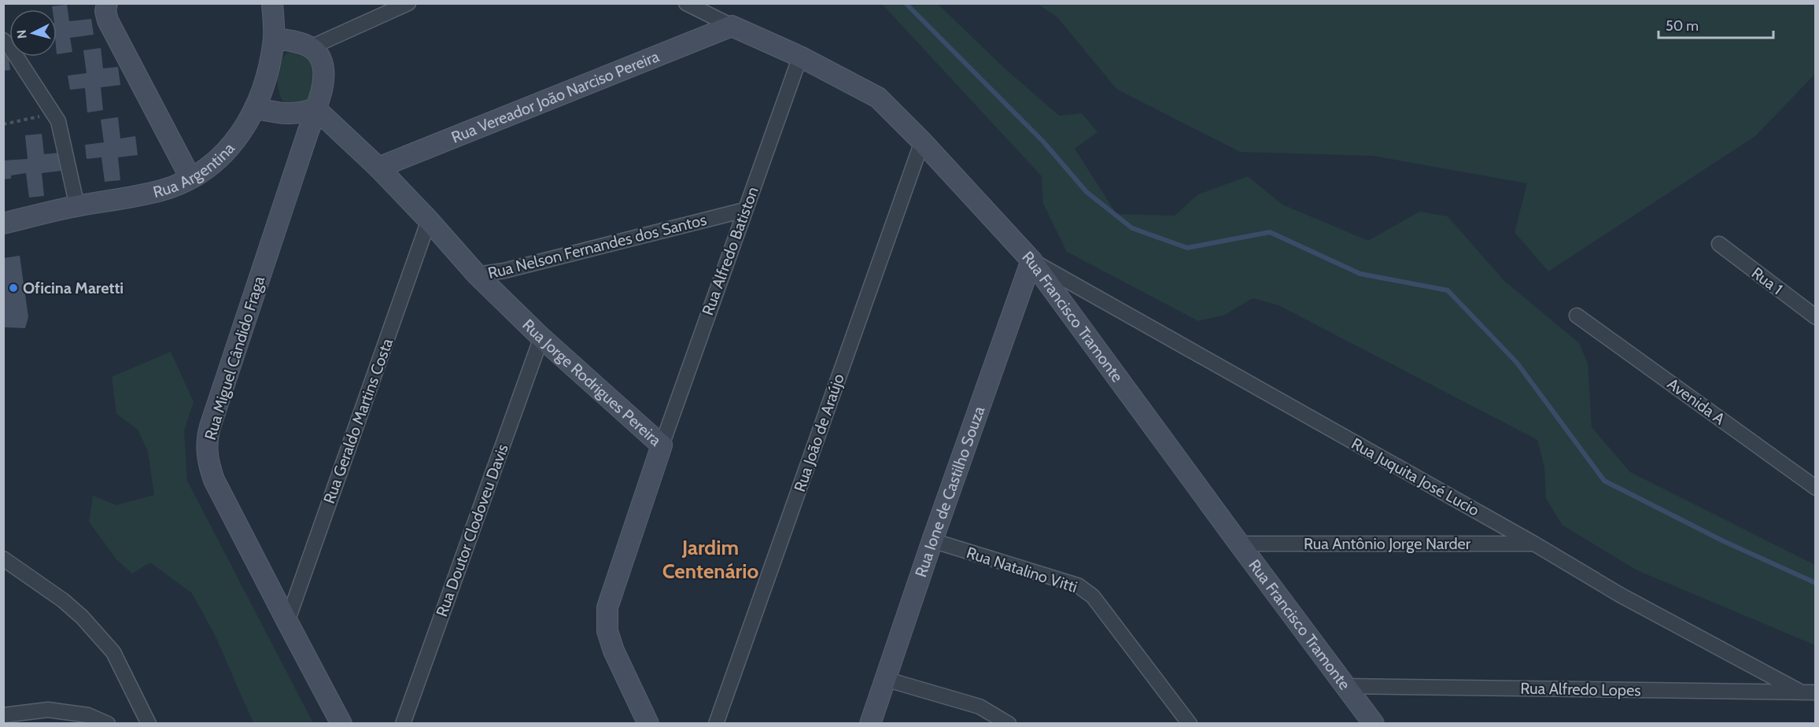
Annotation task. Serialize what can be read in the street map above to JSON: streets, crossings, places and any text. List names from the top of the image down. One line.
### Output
{"streets":{"street":["Rua Vereador João Narciso Pereira","Rua Argentina","Rua Nelson Fernandes dos Santos","Rua Alfredo Batiston","Rua 1","Rua Francisco Tramonte","Rua Miguel Cândido Fraga","Rua Jorge Rodrigues Pereira","Avenida A","Rua Geraldo Martins Costa","Rua João de Araújo","Rua Juquita José Lucio","Rua Ione de Castilho Souza","Rua Doutor Clodoveu Davis","Rua Antônio Jorge Narder","Rua Natalino Vitti","Rua Alfredo Lopes"]},"crossings":[["Rua Vereador João Narciso Pereira","Rua Francisco Tramonte"],["Rua Vereador João Narciso Pereira","Rua Jorge Rodrigues Pereira"],["Rua Nelson Fernandes dos Santos","Rua Alfredo Batiston"],["Rua Nelson Fernandes dos Santos","Rua Jorge Rodrigues Pereira"],["Rua Alfredo Batiston","Rua Francisco Tramonte"],["Rua Alfredo Batiston","Rua Jorge Rodrigues Pereira"],["Rua Francisco Tramonte","Rua João de Araújo"],["Rua Francisco Tramonte","Rua Juquita José Lucio"],["Rua Francisco Tramonte","Rua Ione de Castilho Souza"],["Rua Francisco Tramonte","Rua Antônio Jorge Narder"],["Rua Francisco Tramonte","Rua Alfredo Lopes"],["Rua Miguel Cândido Fraga","Rua Jorge Rodrigues Pereira"],["Rua Miguel Cândido Fraga","Rua Geraldo Martins Costa"],["Rua Jorge Rodrigues Pereira","Rua Geraldo Martins Costa"],["Rua Jorge Rodrigues Pereira","Rua Doutor Clodoveu Davis"],["Rua Juquita José Lucio","Rua Ione de Castilho Souza"],["Rua Juquita José Lucio","Rua Antônio Jorge Narder"],["Rua Juquita José Lucio","Rua Alfredo Lopes"],["Rua Ione de Castilho Souza","Rua Natalino Vitti"]],"districts":["Jardim Centenário"],"places":["Oficina Maretti"],"scale_bar":"50 m","north":"left"}
